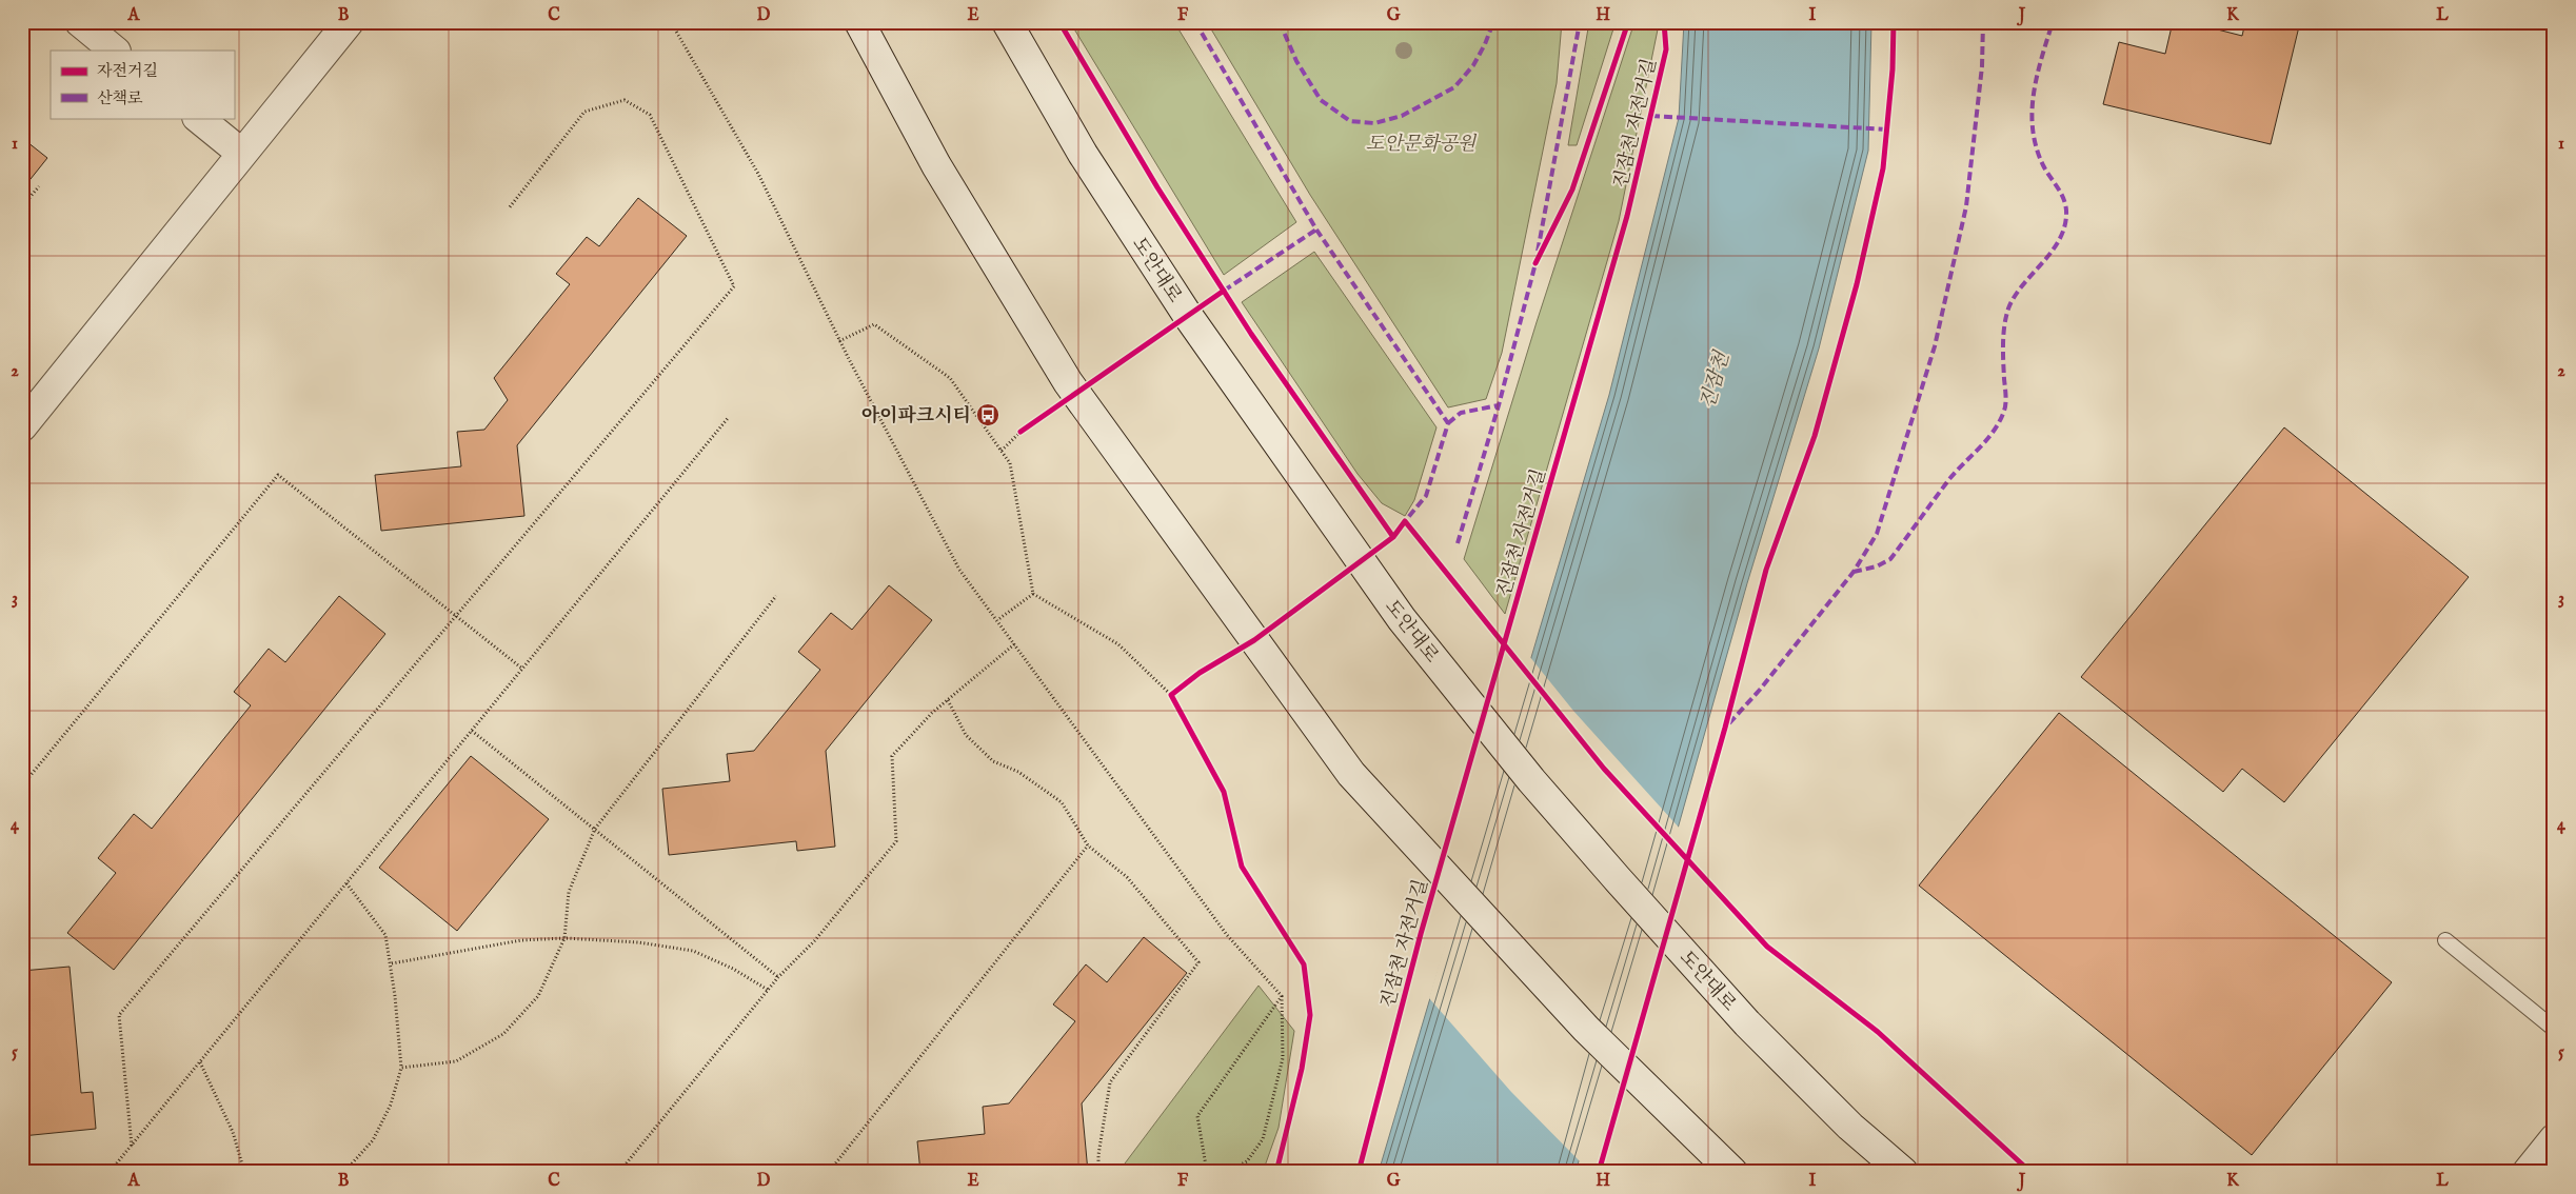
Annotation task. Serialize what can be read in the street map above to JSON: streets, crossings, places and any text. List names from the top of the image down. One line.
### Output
{"streets":{"main road":["도안대로"],"cycle path":["진잠천 자전거길"]},"water":["진잠천"],"parks":["도안문화공원"],"places":{"bus stop":["아이파크시티"]},"legend":["자전거길","산책로"],"grid":{"columns":["A","B","C","D","E","F","G","H","I","J","K","L"],"rows":["1","2","3","4","5"]}}
